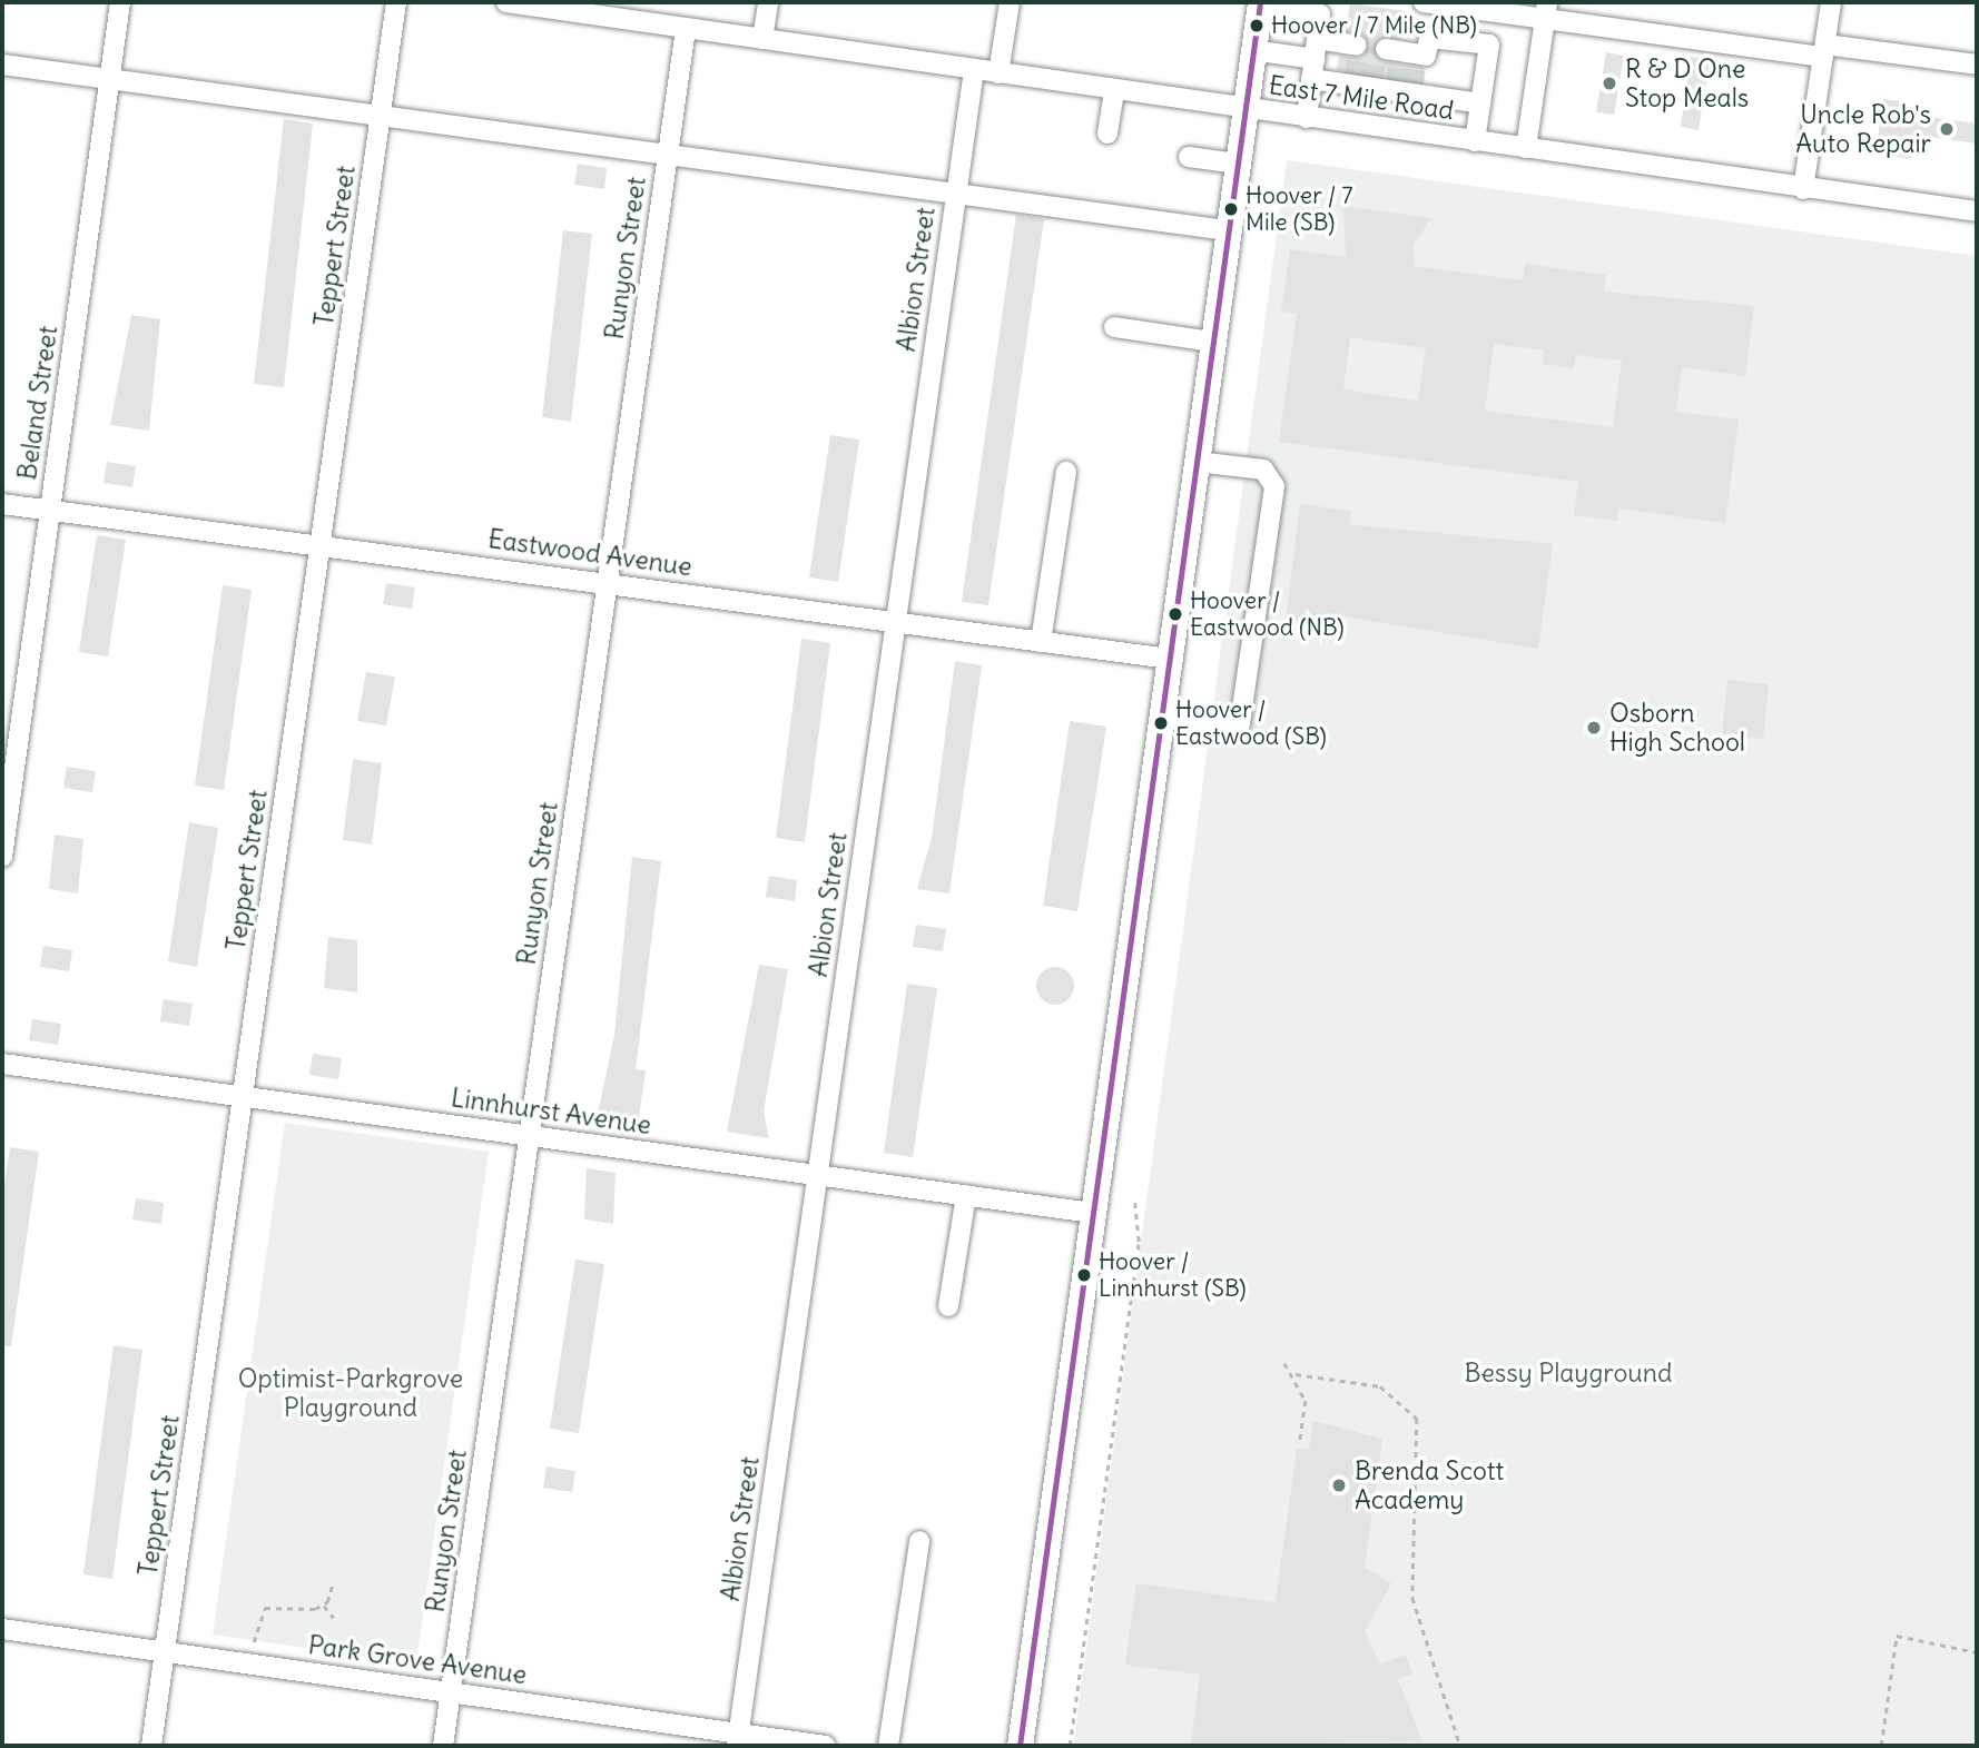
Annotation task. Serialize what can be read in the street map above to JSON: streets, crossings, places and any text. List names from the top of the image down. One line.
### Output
{"streets":{"street":["East 7 Mile Road","Teppert Street","Runyon Street","Albion Street","Beland Street","Eastwood Avenue","Linnhurst Avenue","Park Grove Avenue"]},"crossings":[["East 7 Mile Road","Runyon Street"],["East 7 Mile Road","Albion Street"],["Teppert Street","Eastwood Avenue"],["Teppert Street","Linnhurst Avenue"],["Teppert Street","Park Grove Avenue"],["Runyon Street","Eastwood Avenue"],["Runyon Street","Linnhurst Avenue"],["Runyon Street","Park Grove Avenue"],["Albion Street","Eastwood Avenue"],["Albion Street","Linnhurst Avenue"],["Albion Street","Park Grove Avenue"],["Beland Street","Eastwood Avenue"]],"parks":["Bessy Playground","Optimist-Parkgrove Playground"],"places":["Hoover / 7 Mile (NB)","R & D One Stop Meals","Uncle Rob's Auto Repair","Hoover / 7 Mile (SB)","Hoover / Eastwood (NB)","Hoover / Eastwood (SB)","Osborn High School","Hoover / Linnhurst (SB)","Brenda Scott Academy"]}
